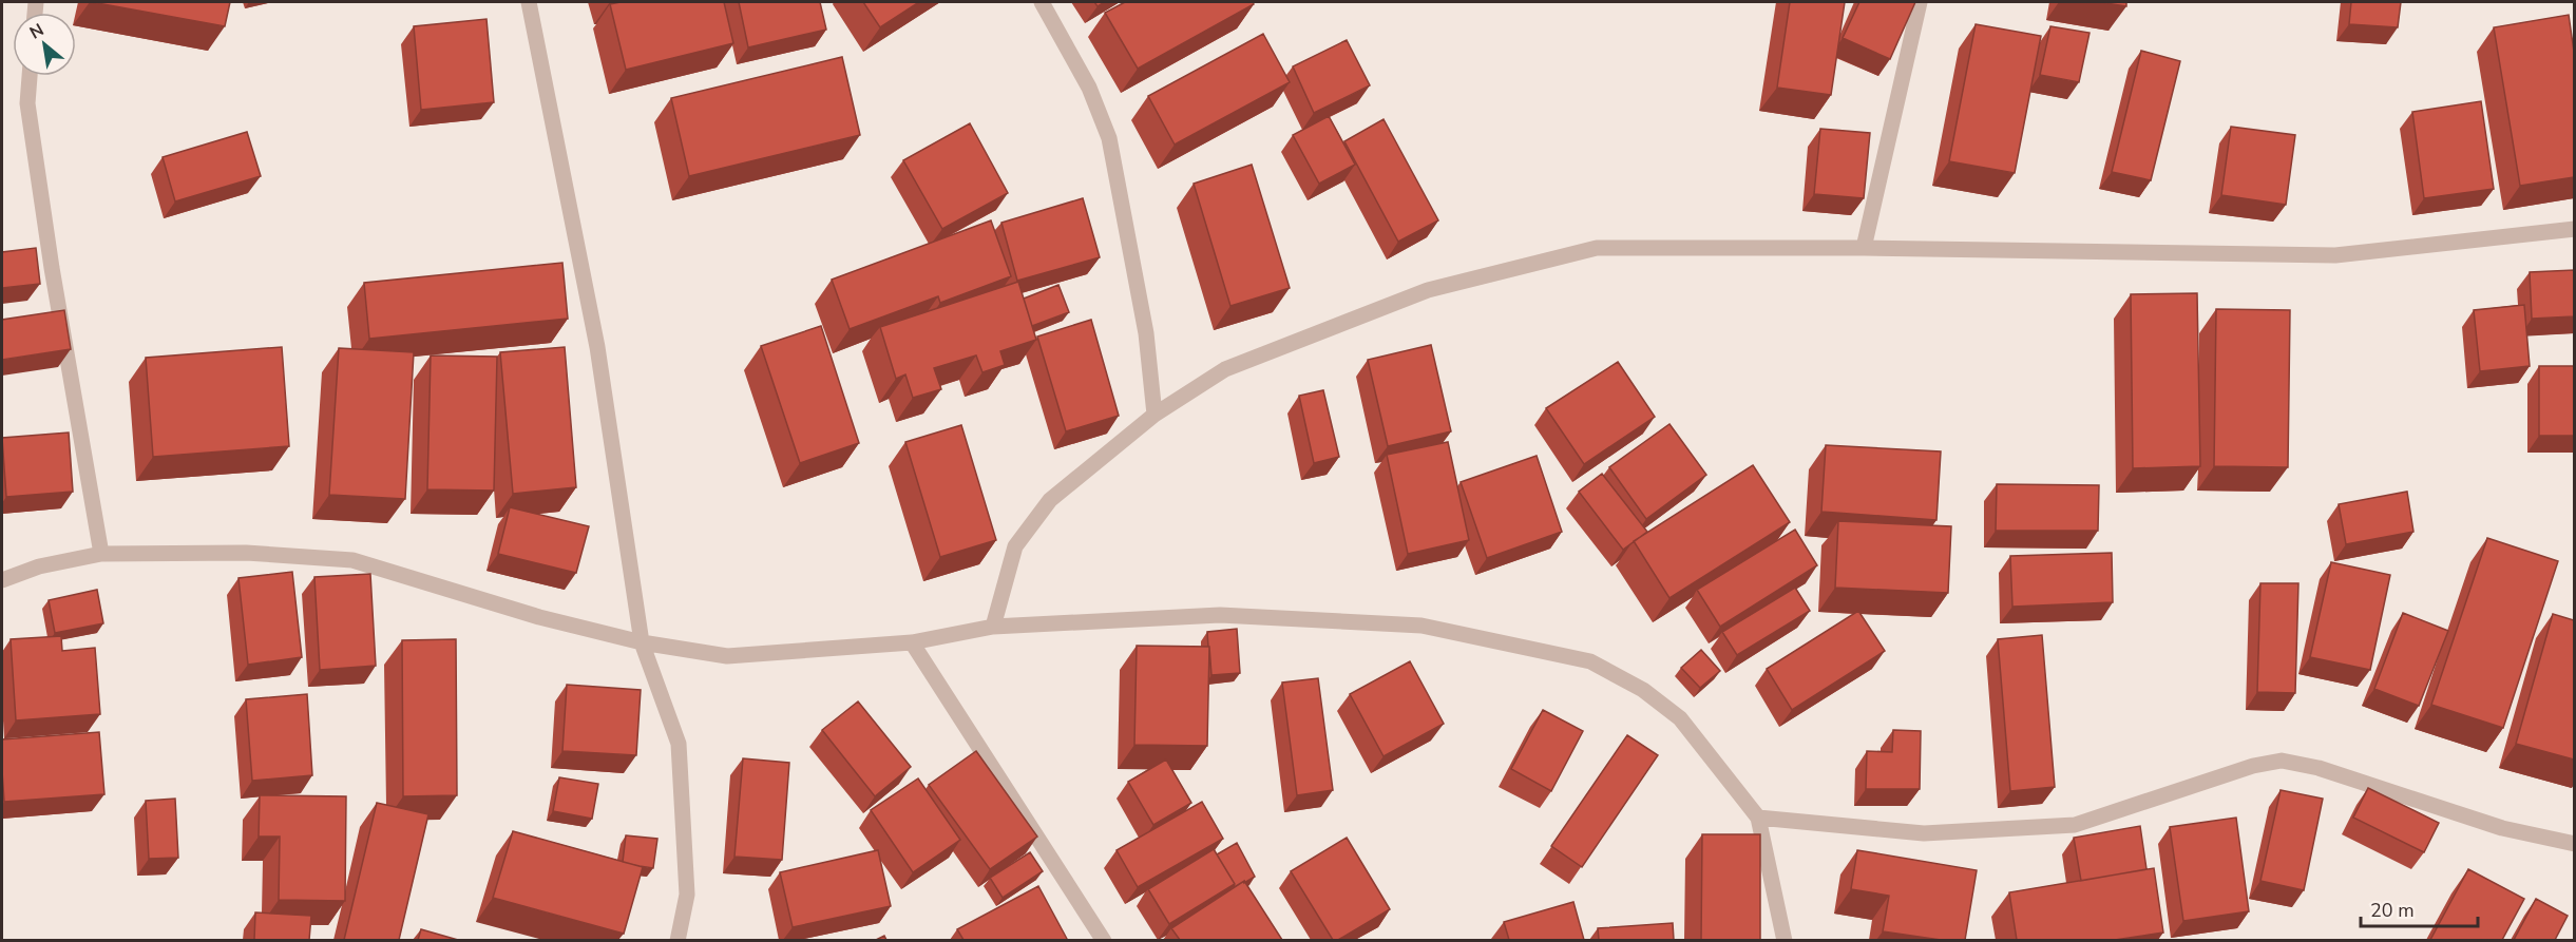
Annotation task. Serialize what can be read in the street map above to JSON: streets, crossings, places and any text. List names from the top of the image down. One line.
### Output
{"scale_bar":"20 m","north":"top left"}
